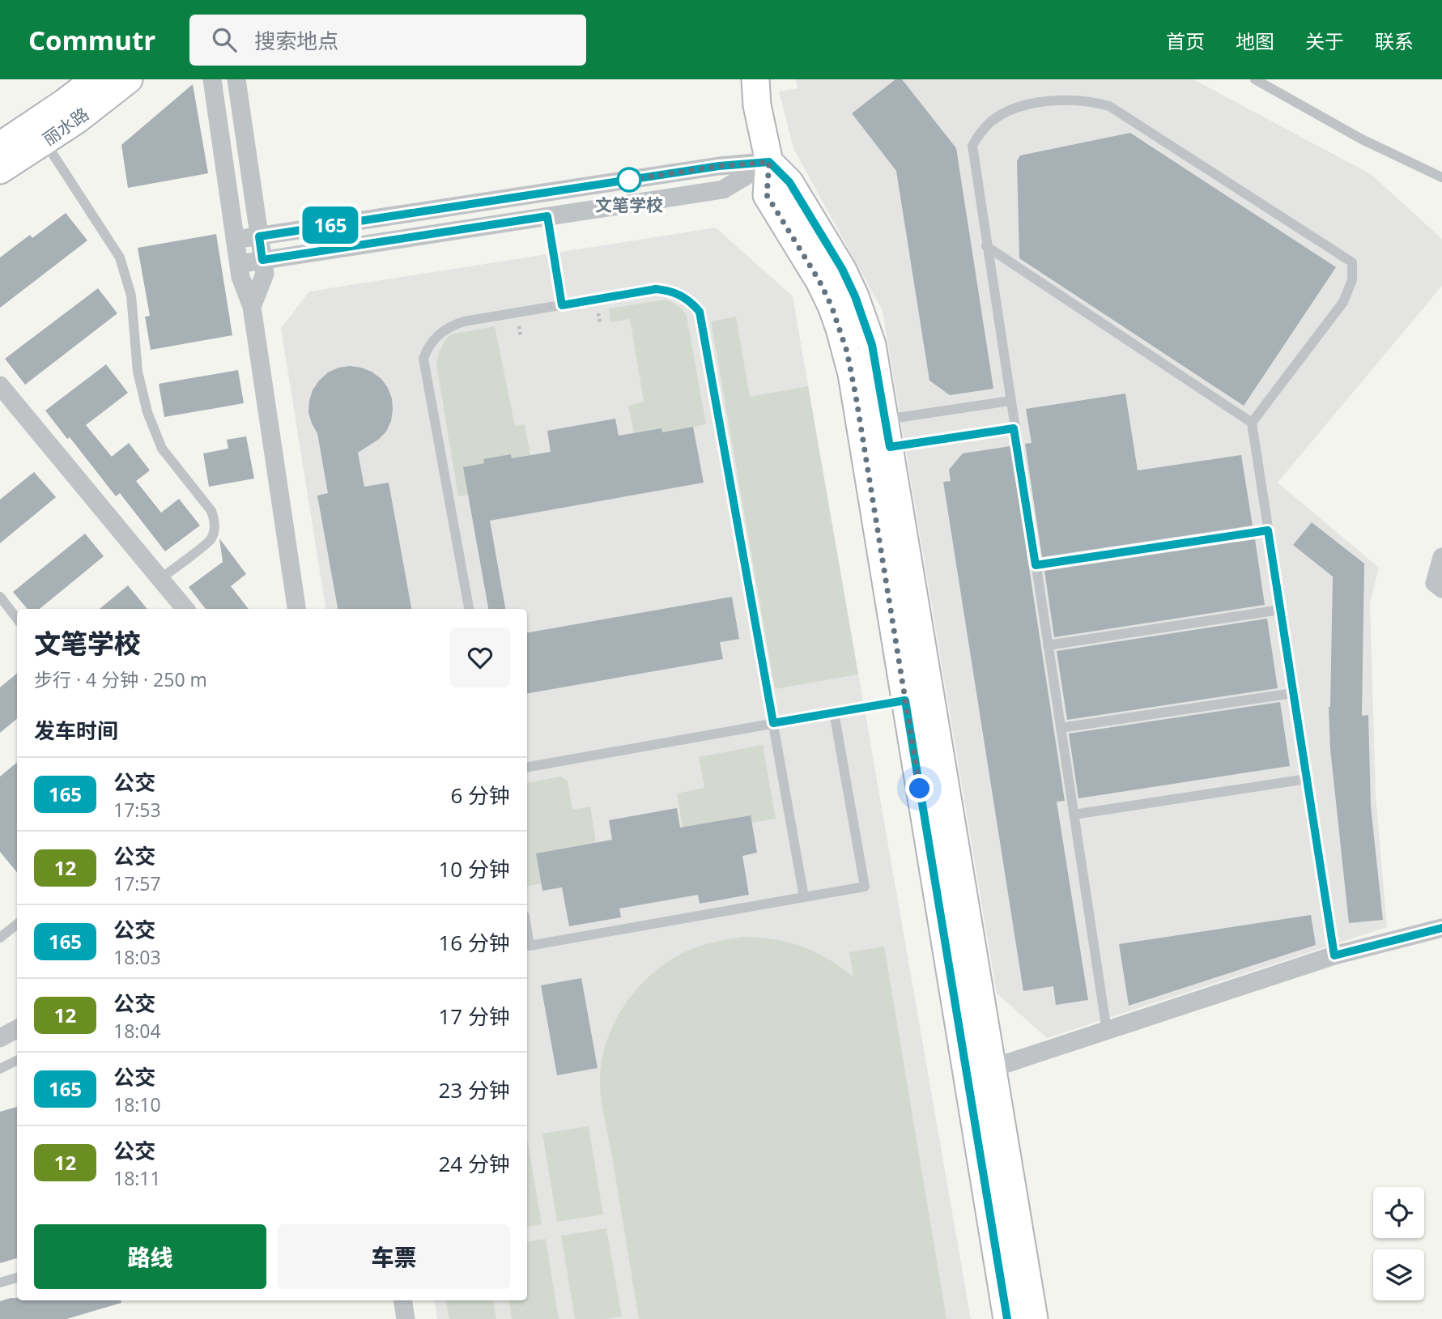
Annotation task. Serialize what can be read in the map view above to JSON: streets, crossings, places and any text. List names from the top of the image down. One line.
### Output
{"streets":{"street":["丽水路"]},"places":["文笔学校"],"lines":["bus line 165"],"page":{"header":"Commutr","search":"搜索地点","nav":["首页","地图","关于","联系"],"on_map":"165","heading":[["文笔学校","步行 · 4 分钟 · 250 m"],"发车时间"],"list":[{"mark":"165","name":"公交","note":"17:53","value":"6 分钟"},{"mark":"12","name":"公交","note":"17:57","value":"10 分钟"},{"mark":"165","name":"公交","note":"18:03","value":"16 分钟"},{"mark":"12","name":"公交","note":"18:04","value":"17 分钟"},{"mark":"165","name":"公交","note":"18:10","value":"23 分钟"},{"mark":"12","name":"公交","note":"18:11","value":"24 分钟"}],"buttons":["路线","车票"]}}
